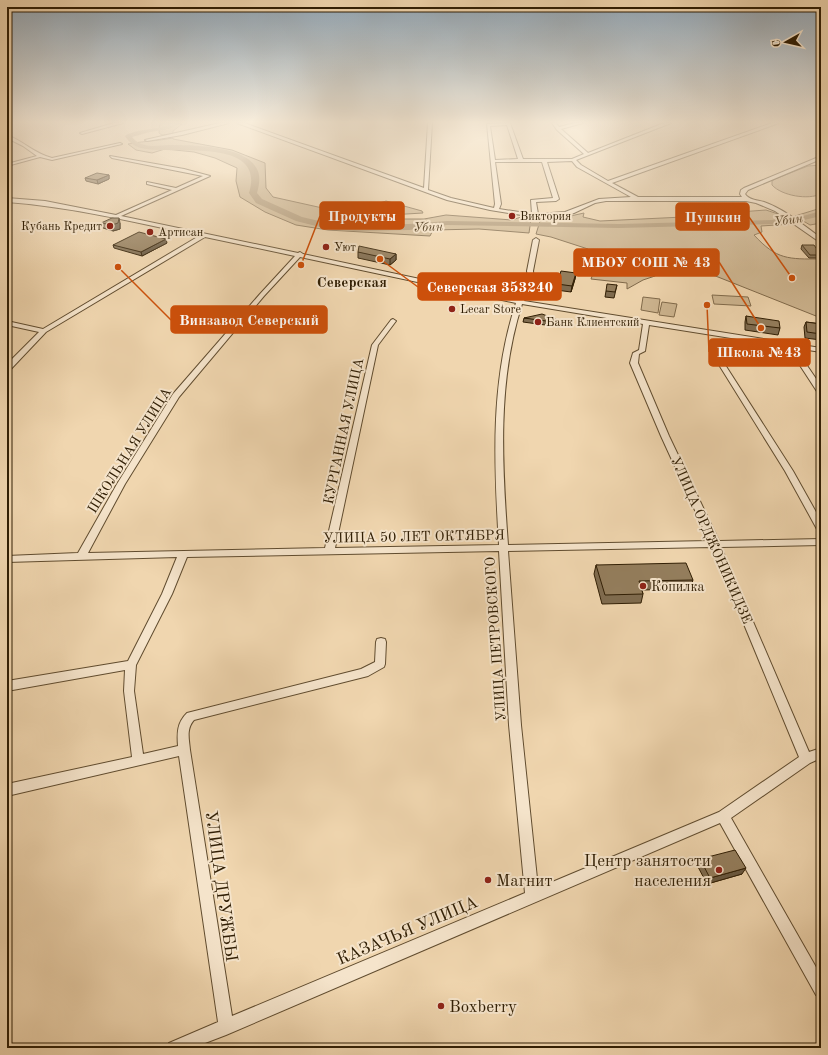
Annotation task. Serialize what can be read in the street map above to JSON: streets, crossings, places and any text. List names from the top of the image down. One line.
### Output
{"streets":{"street":["КУРГАННАЯ УЛИЦА","ШКОЛЬНАЯ УЛИЦА","УЛИЦА 50 ЛЕТ ОКТЯБРЯ","УЛИЦА ОРДЖОНИКИДЗЕ","УЛИЦА ПЕТРОВСКОГО","УЛИЦА ДРУЖБЫ","КАЗАЧЬЯ УЛИЦА"]},"crossings":[["КУРГАННАЯ УЛИЦА","УЛИЦА 50 ЛЕТ ОКТЯБРЯ"],["ШКОЛЬНАЯ УЛИЦА","УЛИЦА 50 ЛЕТ ОКТЯБРЯ"],["УЛИЦА 50 ЛЕТ ОКТЯБРЯ","УЛИЦА ОРДЖОНИКИДЗЕ"],["УЛИЦА 50 ЛЕТ ОКТЯБРЯ","УЛИЦА ПЕТРОВСКОГО"],["УЛИЦА ОРДЖОНИКИДЗЕ","КАЗАЧЬЯ УЛИЦА"],["УЛИЦА ПЕТРОВСКОГО","КАЗАЧЬЯ УЛИЦА"],["УЛИЦА ДРУЖБЫ","КАЗАЧЬЯ УЛИЦА"]],"districts":["Северская"],"water":["Убин"],"places":["Виктория","Кубань Кредит","Артисан","Уют","Северская 353240","Продукты","Винзавод Северский","Пушкин","Школа №43","Lecar Store","Банк Клиентский","МБОУ СОШ № 43","Копилка","Центр занятости населения","Магнит","Boxberry"],"north":"left"}
